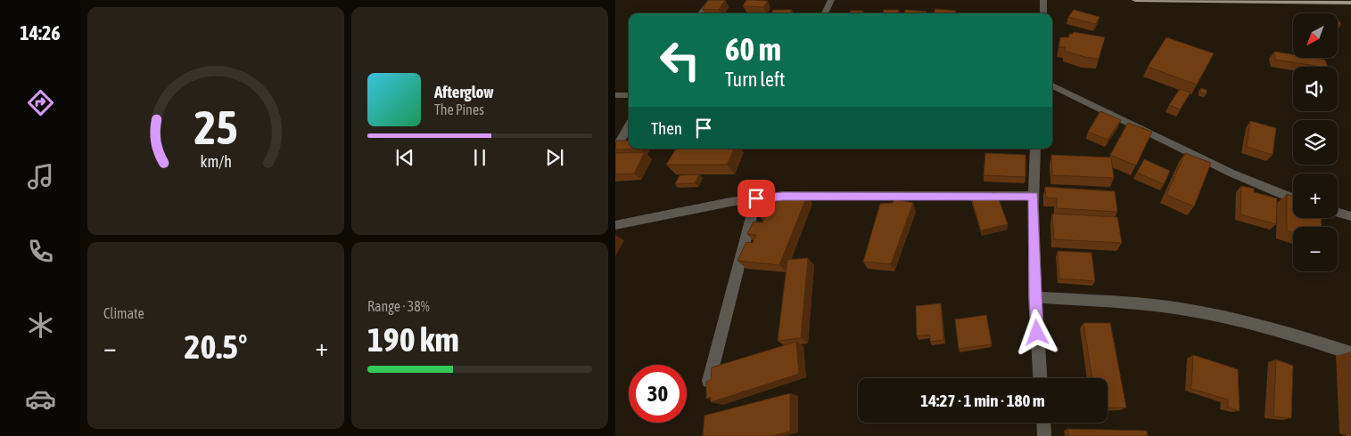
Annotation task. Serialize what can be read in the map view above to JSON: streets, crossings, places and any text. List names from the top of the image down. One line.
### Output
{"north":"bottom left","page":{"tabs":"14:26","map_buttons":["+","−"],"turn":["60 m","Turn left"],"song":["Afterglow","The Pines"],"then":"Then","tile":["Climate",["Range · 38%","190 km"]],"heat":["−","20.5°","+"],"limit":"30","trip":"14:27 · 1 min · 180 m","gauge":["25","km/h"]}}
